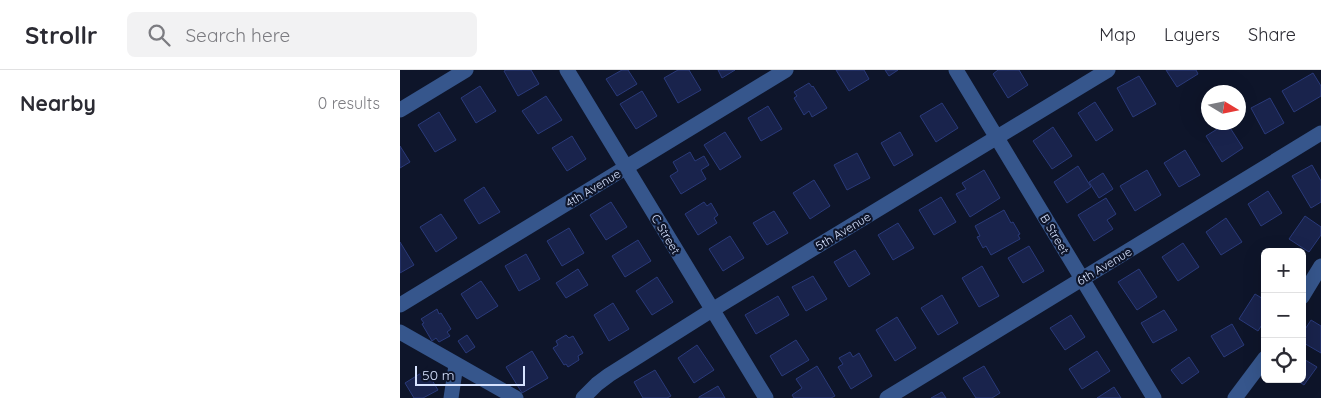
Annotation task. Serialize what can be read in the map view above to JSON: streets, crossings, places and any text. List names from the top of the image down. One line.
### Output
{"streets":{"street":["4th Avenue","5th Avenue","C Street","B Street","6th Avenue"]},"crossings":[["4th Avenue","C Street"],["5th Avenue","C Street"],["5th Avenue","B Street"],["B Street","6th Avenue"]],"scale_bar":"50 m","north":"right","page":{"header":"Strollr","search":"Search here","nav":["Map","Layers","Share"],"heading":["Nearby","0 results"],"map_buttons":["+","−"],"scale":"50 m"}}
